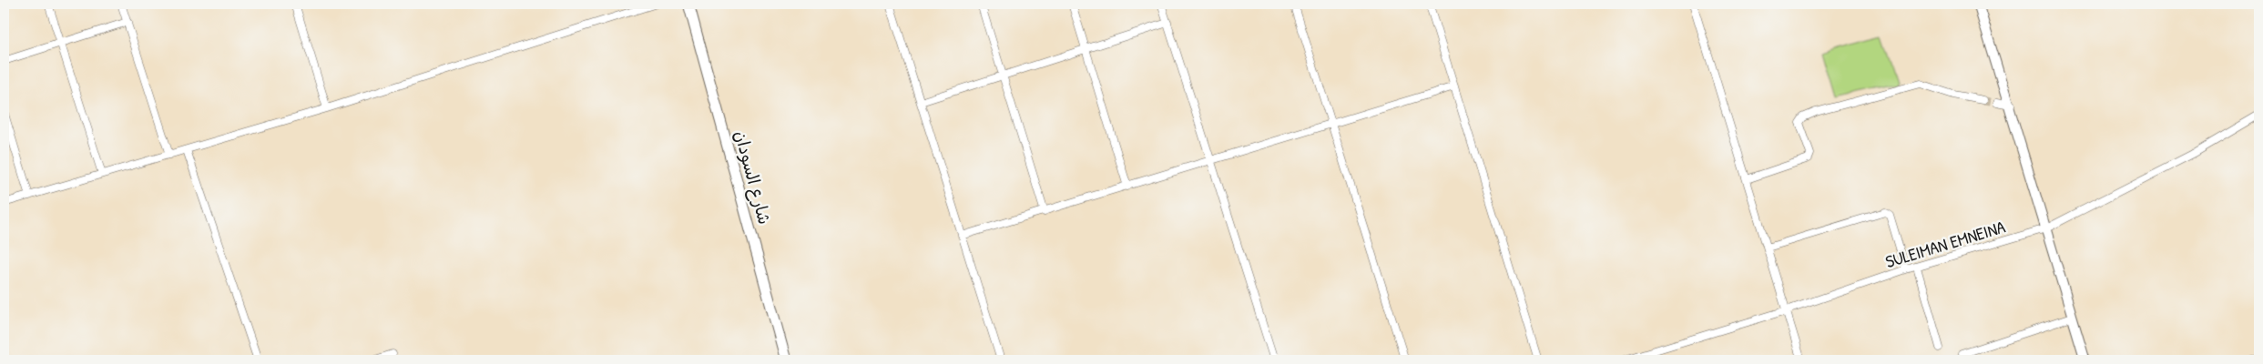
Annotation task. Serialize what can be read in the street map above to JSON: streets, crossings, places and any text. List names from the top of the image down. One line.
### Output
{"streets":{"main road":["شارع السودان"],"street":["SULEIMAN EMNEINA"]}}
